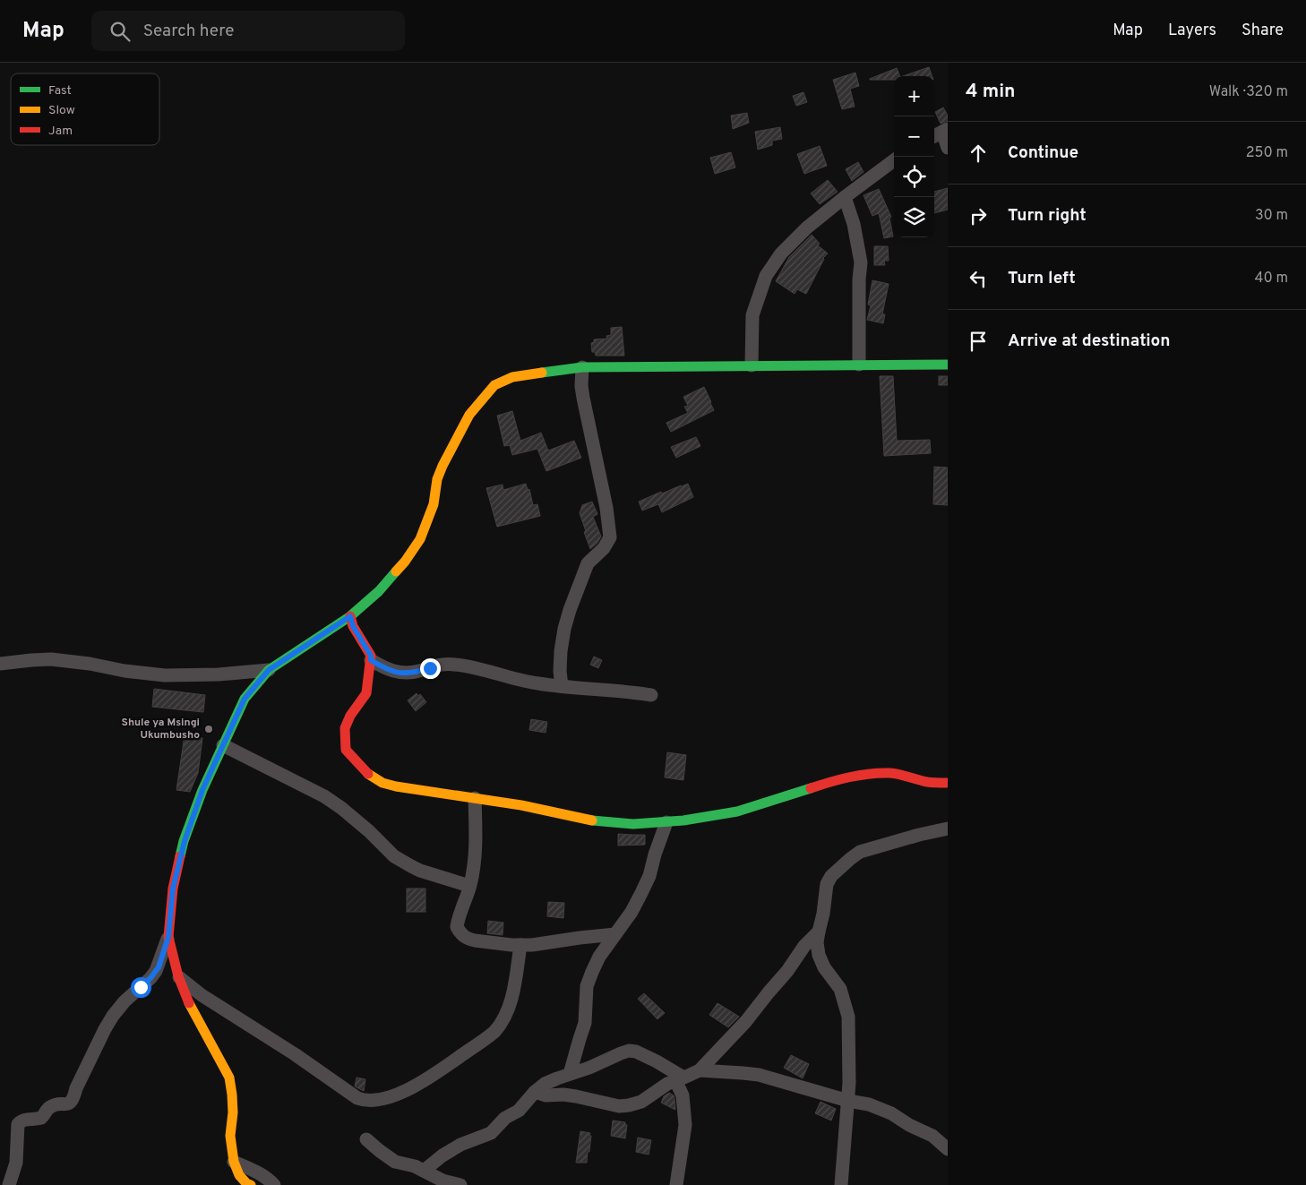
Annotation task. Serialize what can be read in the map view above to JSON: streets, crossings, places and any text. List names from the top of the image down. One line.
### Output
{"places":["Shule ya Msingi Ukumbusho"],"legend":["Fast","Slow","Jam"],"page":{"header":"Map","search":"Search here","nav":["Map","Layers","Share"],"heading":["4 min","Walk · 320 m"],"map_buttons":["+","−"],"list":[["Continue","250 m"],["Turn right","30 m"],["Turn left","40 m"],"Arrive at destination"]}}
